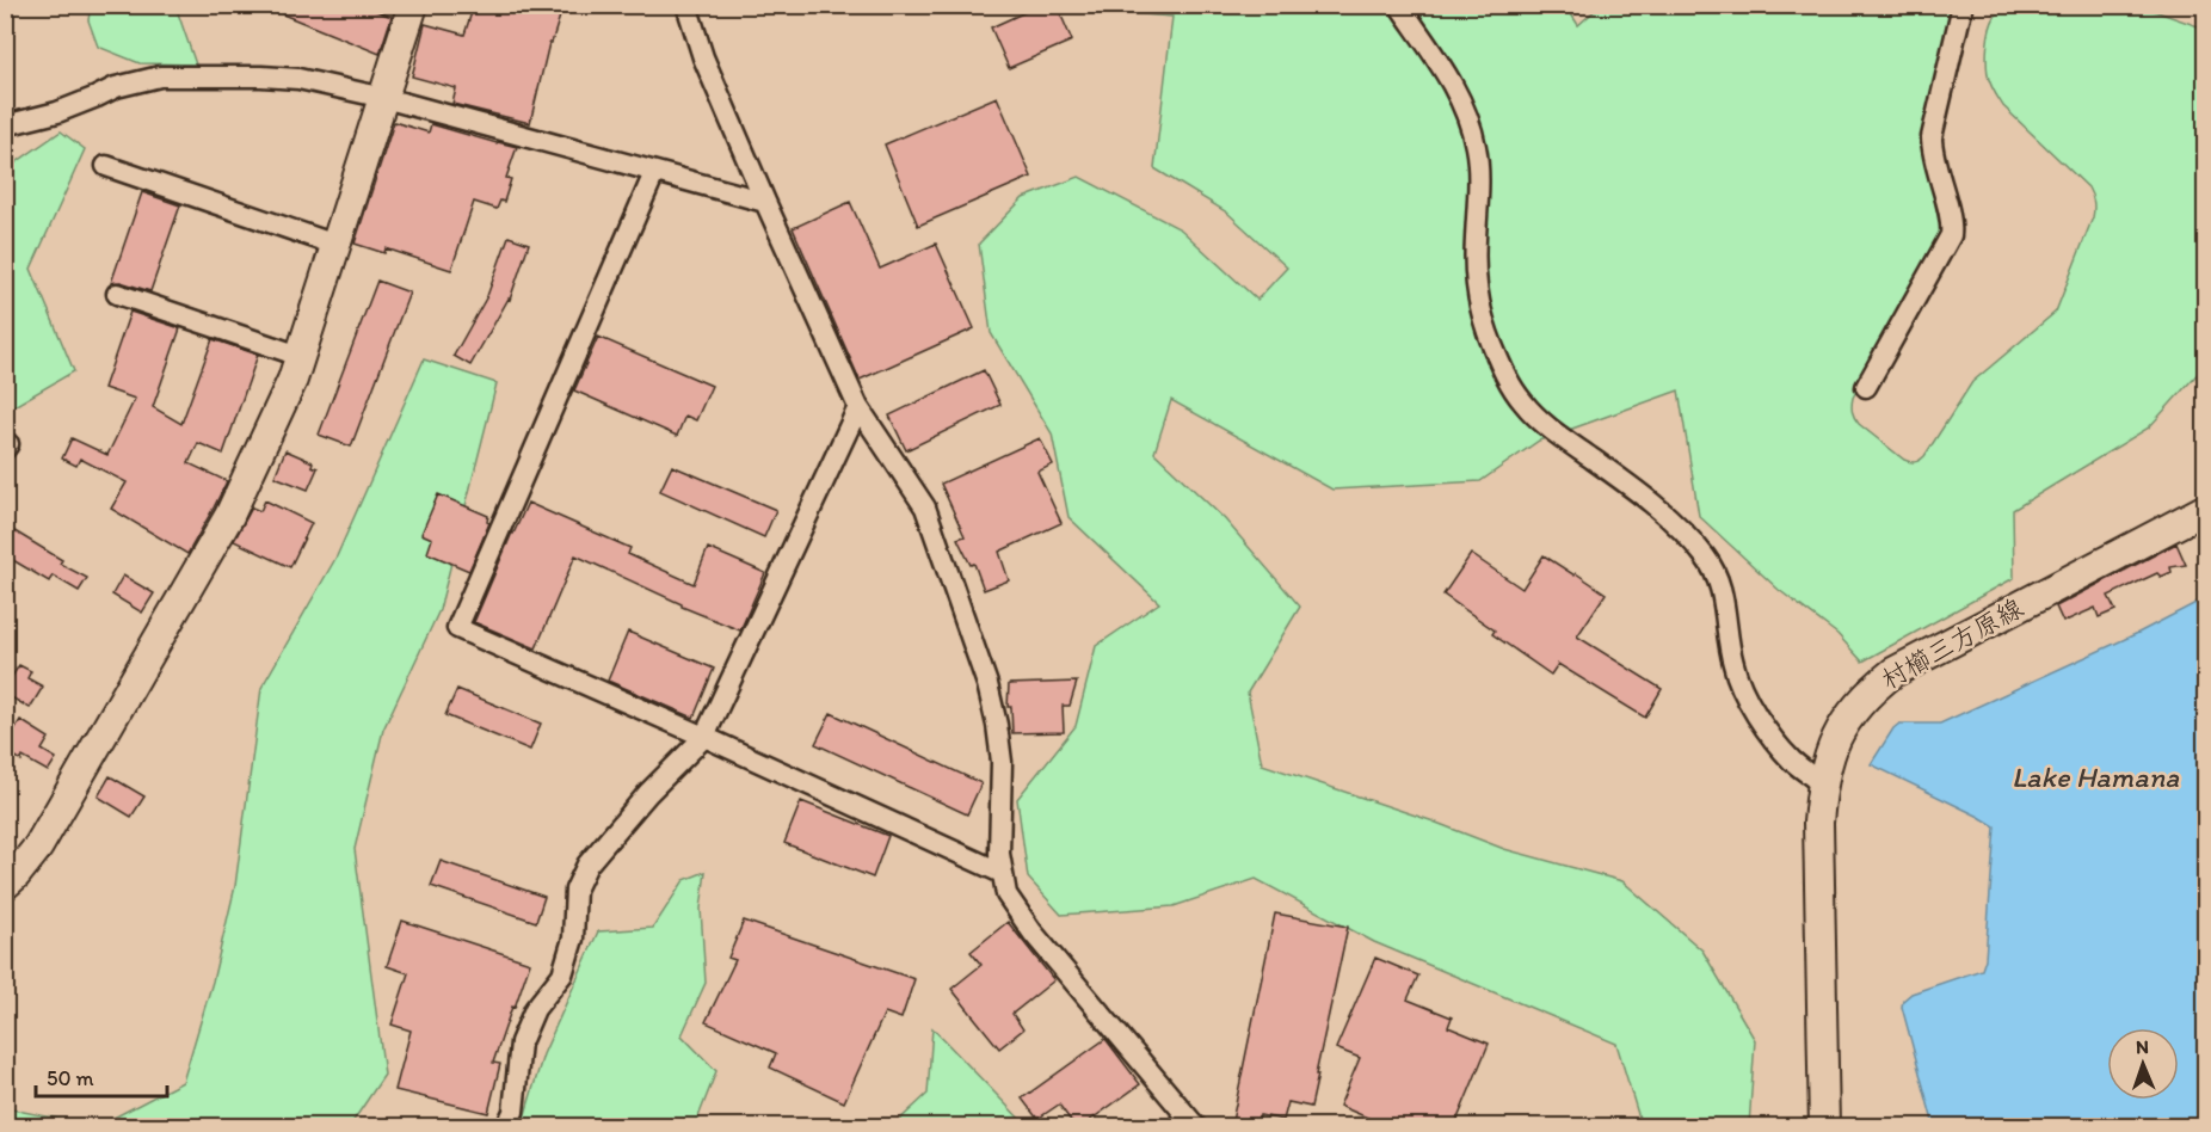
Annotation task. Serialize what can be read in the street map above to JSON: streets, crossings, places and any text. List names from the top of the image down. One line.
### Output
{"streets":{"street":["村櫛三方原線"]},"water":["Lake Hamana"],"scale_bar":"50 m","north":"top"}
